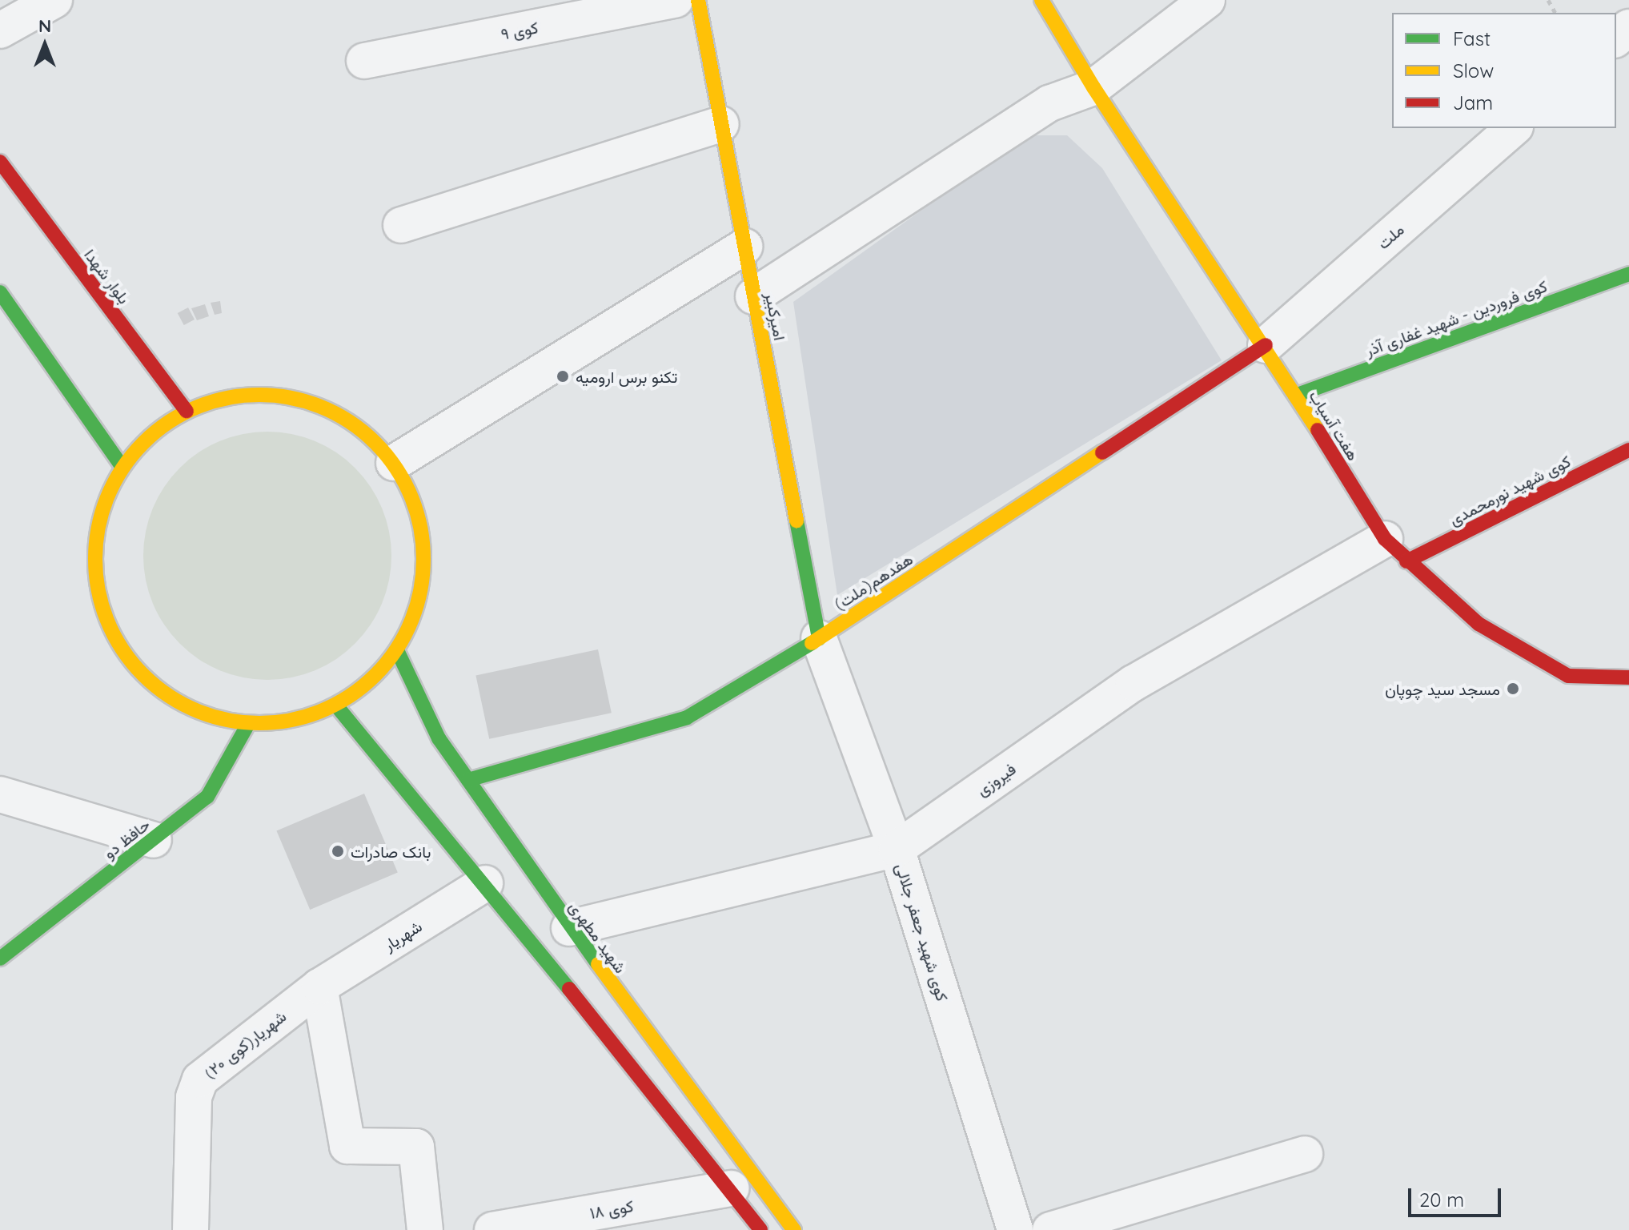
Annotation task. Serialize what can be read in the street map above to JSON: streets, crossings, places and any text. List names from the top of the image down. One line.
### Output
{"streets":{"street":["کوی ۹","ملت","بلوار شهدا","امیرکبیر","کوی فروردین - شهید غفاری آذر","هفت آسیاب","کوی شهید نورمحمدی","هفدهم(ملت)","فیروزی","حافظ دو","کوی شهید جعفر جلالی","شهریار","شهید مطهری","شهریار(کوی ۲۰)","کوی ۱۸"]},"crossings":[["ملت","هفت آسیاب"],["ملت","هفدهم(ملت)"],["امیرکبیر","هفدهم(ملت)"],["امیرکبیر","کوی شهید جعفر جلالی"],["کوی فروردین - شهید غفاری آذر","هفت آسیاب"],["هفت آسیاب","کوی شهید نورمحمدی"],["هفت آسیاب","هفدهم(ملت)"],["هفت آسیاب","فیروزی"],["کوی شهید نورمحمدی","فیروزی"],["هفدهم(ملت)","کوی شهید جعفر جلالی"],["هفدهم(ملت)","شهید مطهری"],["فیروزی","کوی شهید جعفر جلالی"],["فیروزی","شهید مطهری"],["شهریار","شهریار(کوی ۲۰)"]],"places":["تکنو برس ارومیه","مسجد سید چوپان","بانک صادرات"],"legend":["Fast","Slow","Jam"],"scale_bar":"20 m","north":"top"}
